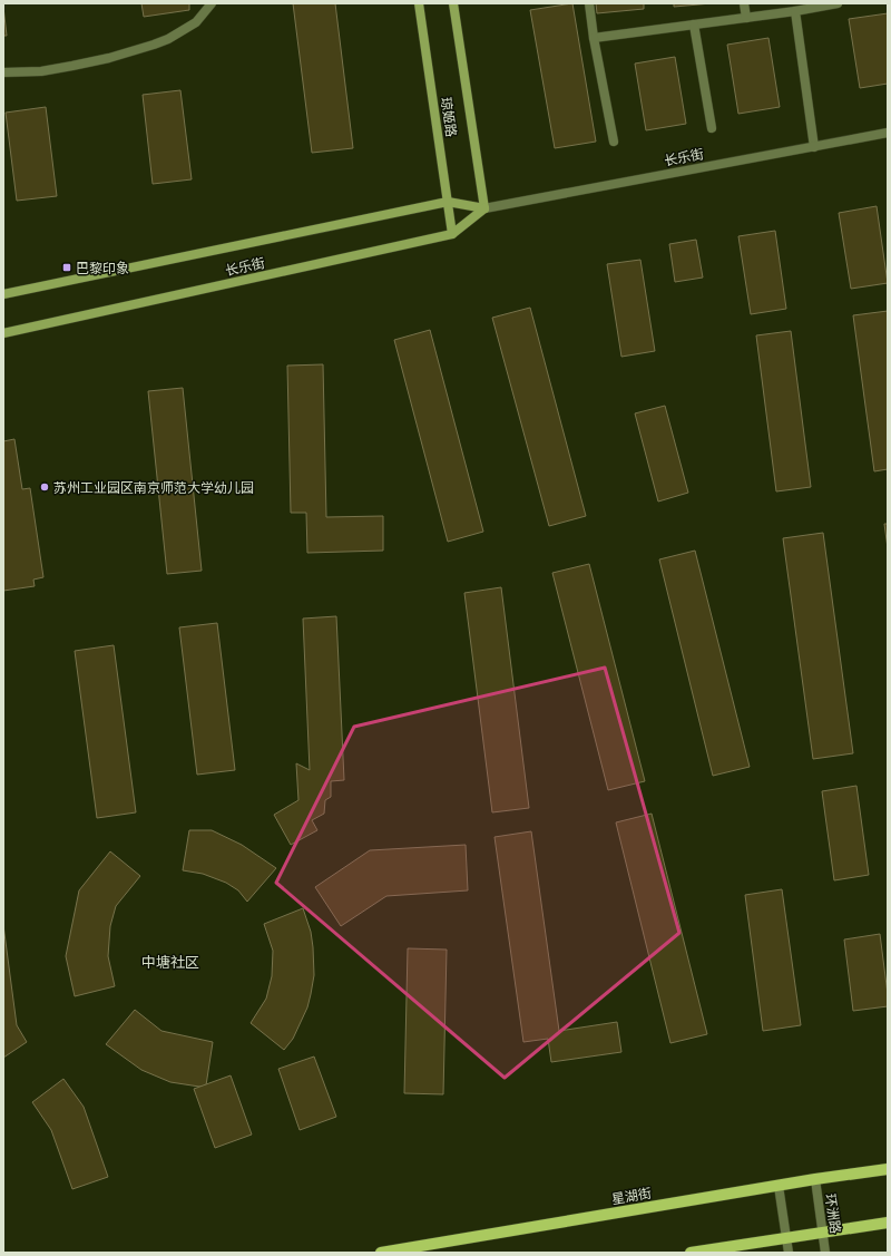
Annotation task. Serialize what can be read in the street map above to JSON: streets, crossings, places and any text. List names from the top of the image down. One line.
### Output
{"streets":{"main road":["琼姬路","长乐街","星湖街"],"street":["环洲路"]},"crossings":[["琼姬路","长乐街"],["星湖街","环洲路"]],"districts":["中塘社区"],"places":{"transit":["巴黎印象"],"other":["苏州工业园区南京师范大学幼儿园"]}}
